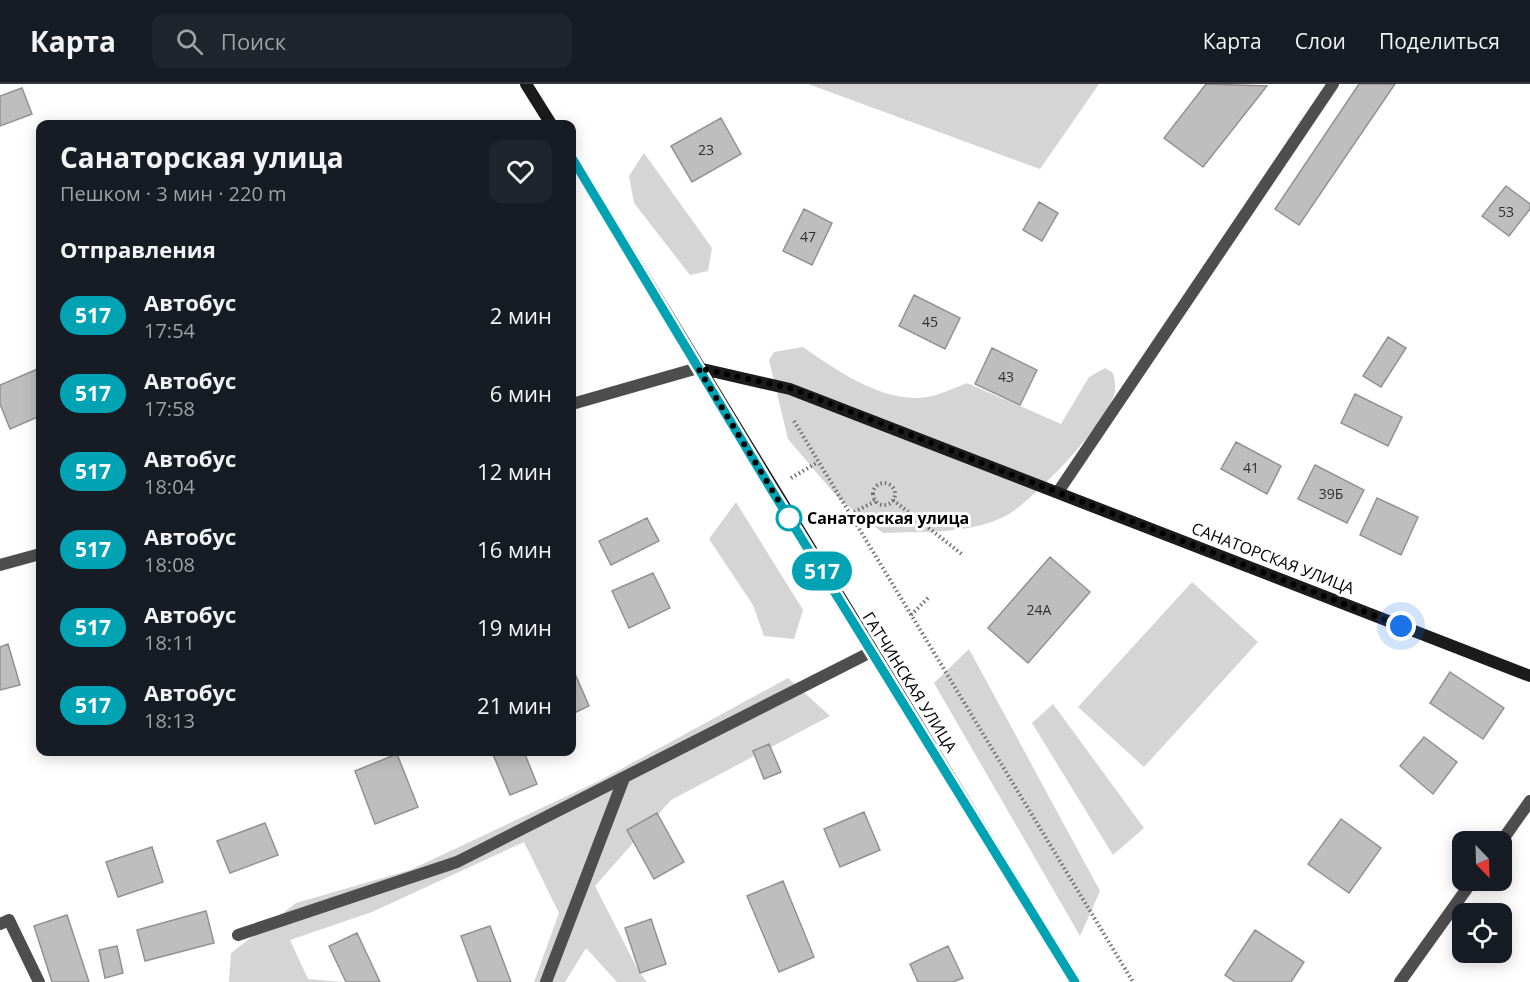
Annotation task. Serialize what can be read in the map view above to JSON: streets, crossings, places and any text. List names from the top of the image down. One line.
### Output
{"streets":{"main road":["САНАТОРСКАЯ УЛИЦА","ГАТЧИНСКАЯ УЛИЦА"]},"crossings":[["САНАТОРСКАЯ УЛИЦА","ГАТЧИНСКАЯ УЛИЦА"]],"places":["Санаторская улица"],"lines":["bus line 517"],"house_numbers":["23","53","47","45","43","41","39Б","24А"],"north":"bottom right","page":{"header":"Карта","search":"Поиск","nav":["Карта","Слои","Поделиться"],"on_map":"517","heading":[["Санаторская улица","Пешком · 3 мин · 220 m"],"Отправления"],"list":[{"mark":"517","name":"Автобус","note":"17:54","value":"2 мин"},{"mark":"517","name":"Автобус","note":"17:58","value":"6 мин"},{"mark":"517","name":"Автобус","note":"18:04","value":"12 мин"},{"mark":"517","name":"Автобус","note":"18:08","value":"16 мин"},{"mark":"517","name":"Автобус","note":"18:11","value":"19 мин"},{"mark":"517","name":"Автобус","note":"18:13","value":"21 мин"}]}}
